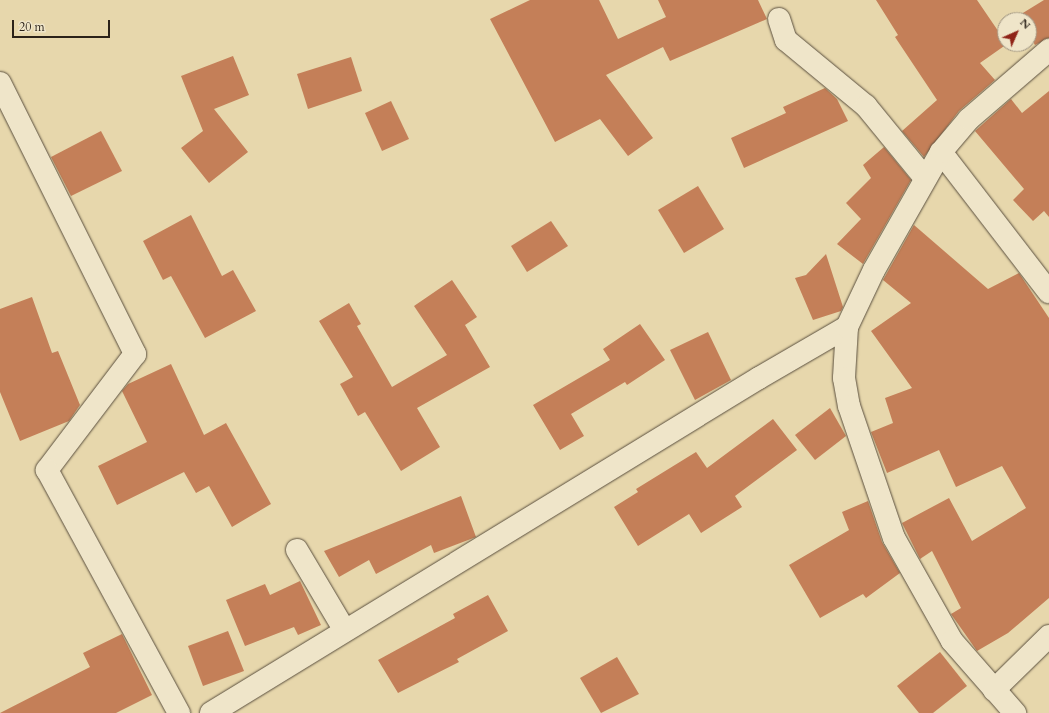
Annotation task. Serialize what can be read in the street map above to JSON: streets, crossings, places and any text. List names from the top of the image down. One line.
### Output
{"scale_bar":"20 m","north":"top right"}
